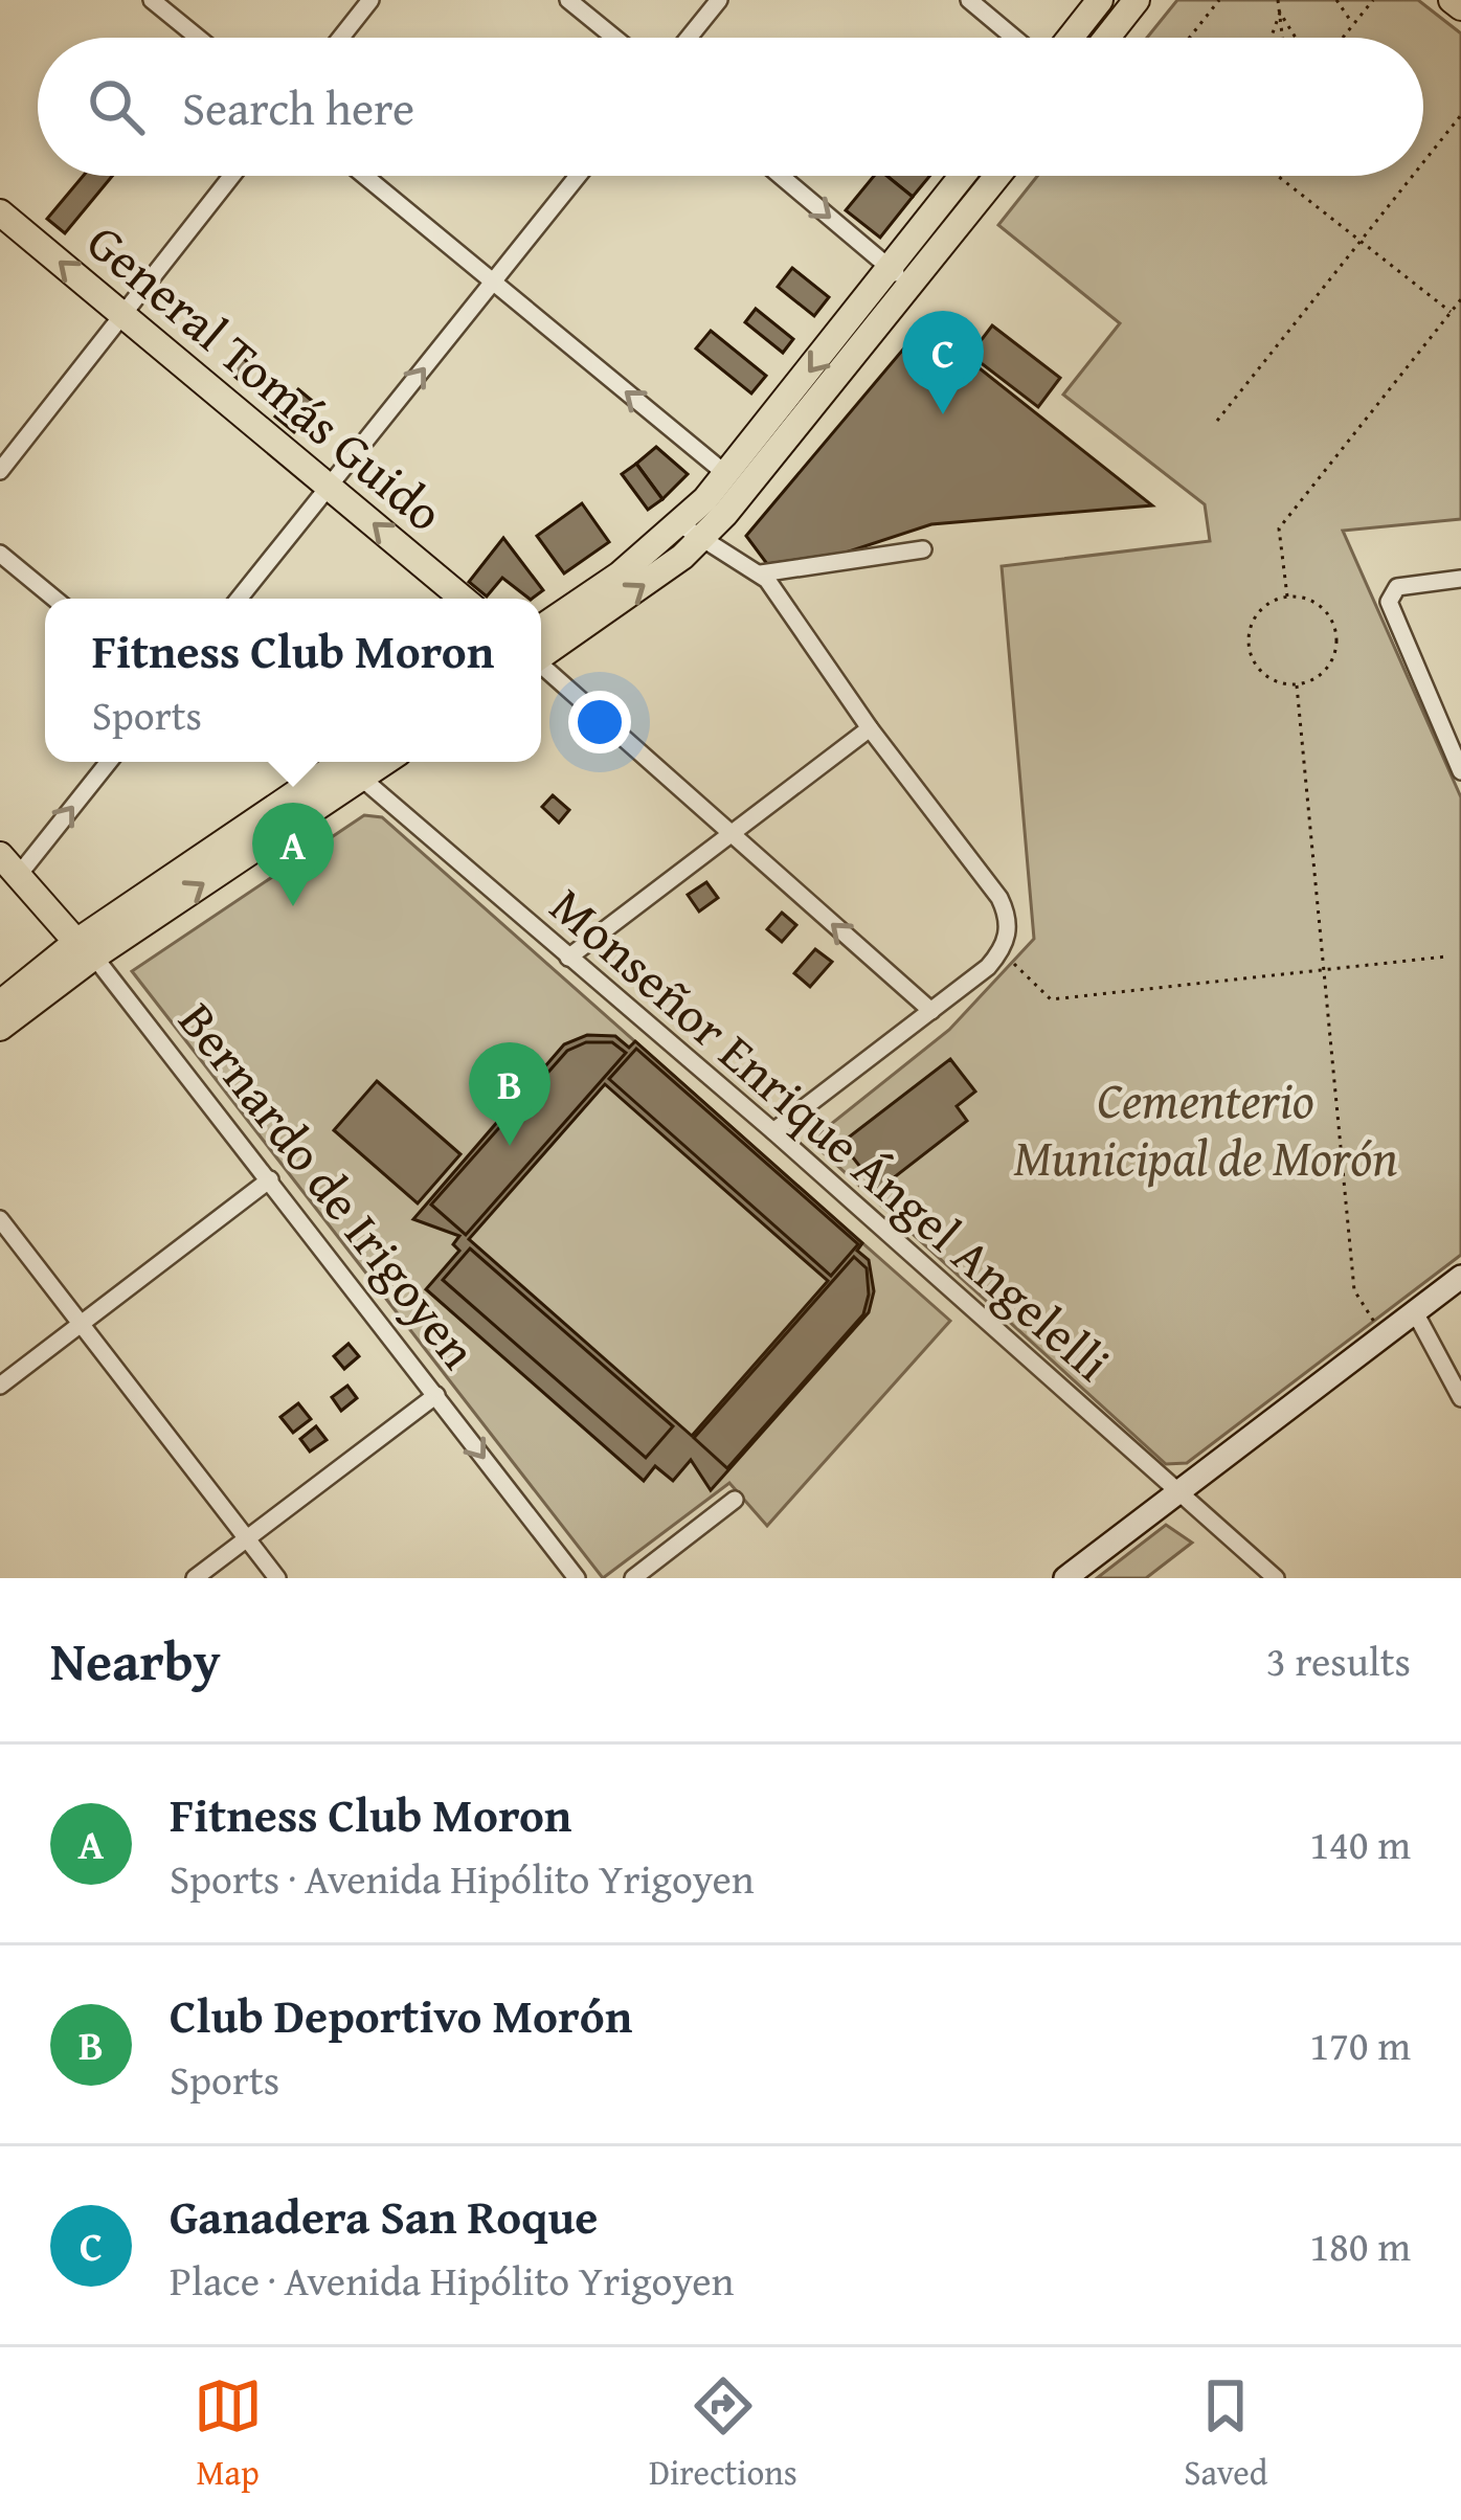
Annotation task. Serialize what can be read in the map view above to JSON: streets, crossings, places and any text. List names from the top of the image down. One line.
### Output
{"streets":{"main road":["General Tomás Guido","Bernardo de Irigoyen"],"street":["Monseñor Enrique Ángel Angelelli"]},"one_way":["General Tomás Guido"],"parks":["Cementerio Municipal de Morón"],"page":{"search":"Search here","pins":["C","A","B"],"popup":["Fitness Club Moron","Sports"],"heading":["Nearby","3 results"],"list":[{"mark":"A","name":"Fitness Club Moron","note":"Sports · Avenida Hipólito Yrigoyen","value":"140 m"},{"mark":"B","name":"Club Deportivo Morón","note":"Sports","value":"170 m"},{"mark":"C","name":"Ganadera San Roque","note":"Place · Avenida Hipólito Yrigoyen","value":"180 m"}],"nav":["Map","Directions","Saved"]}}
